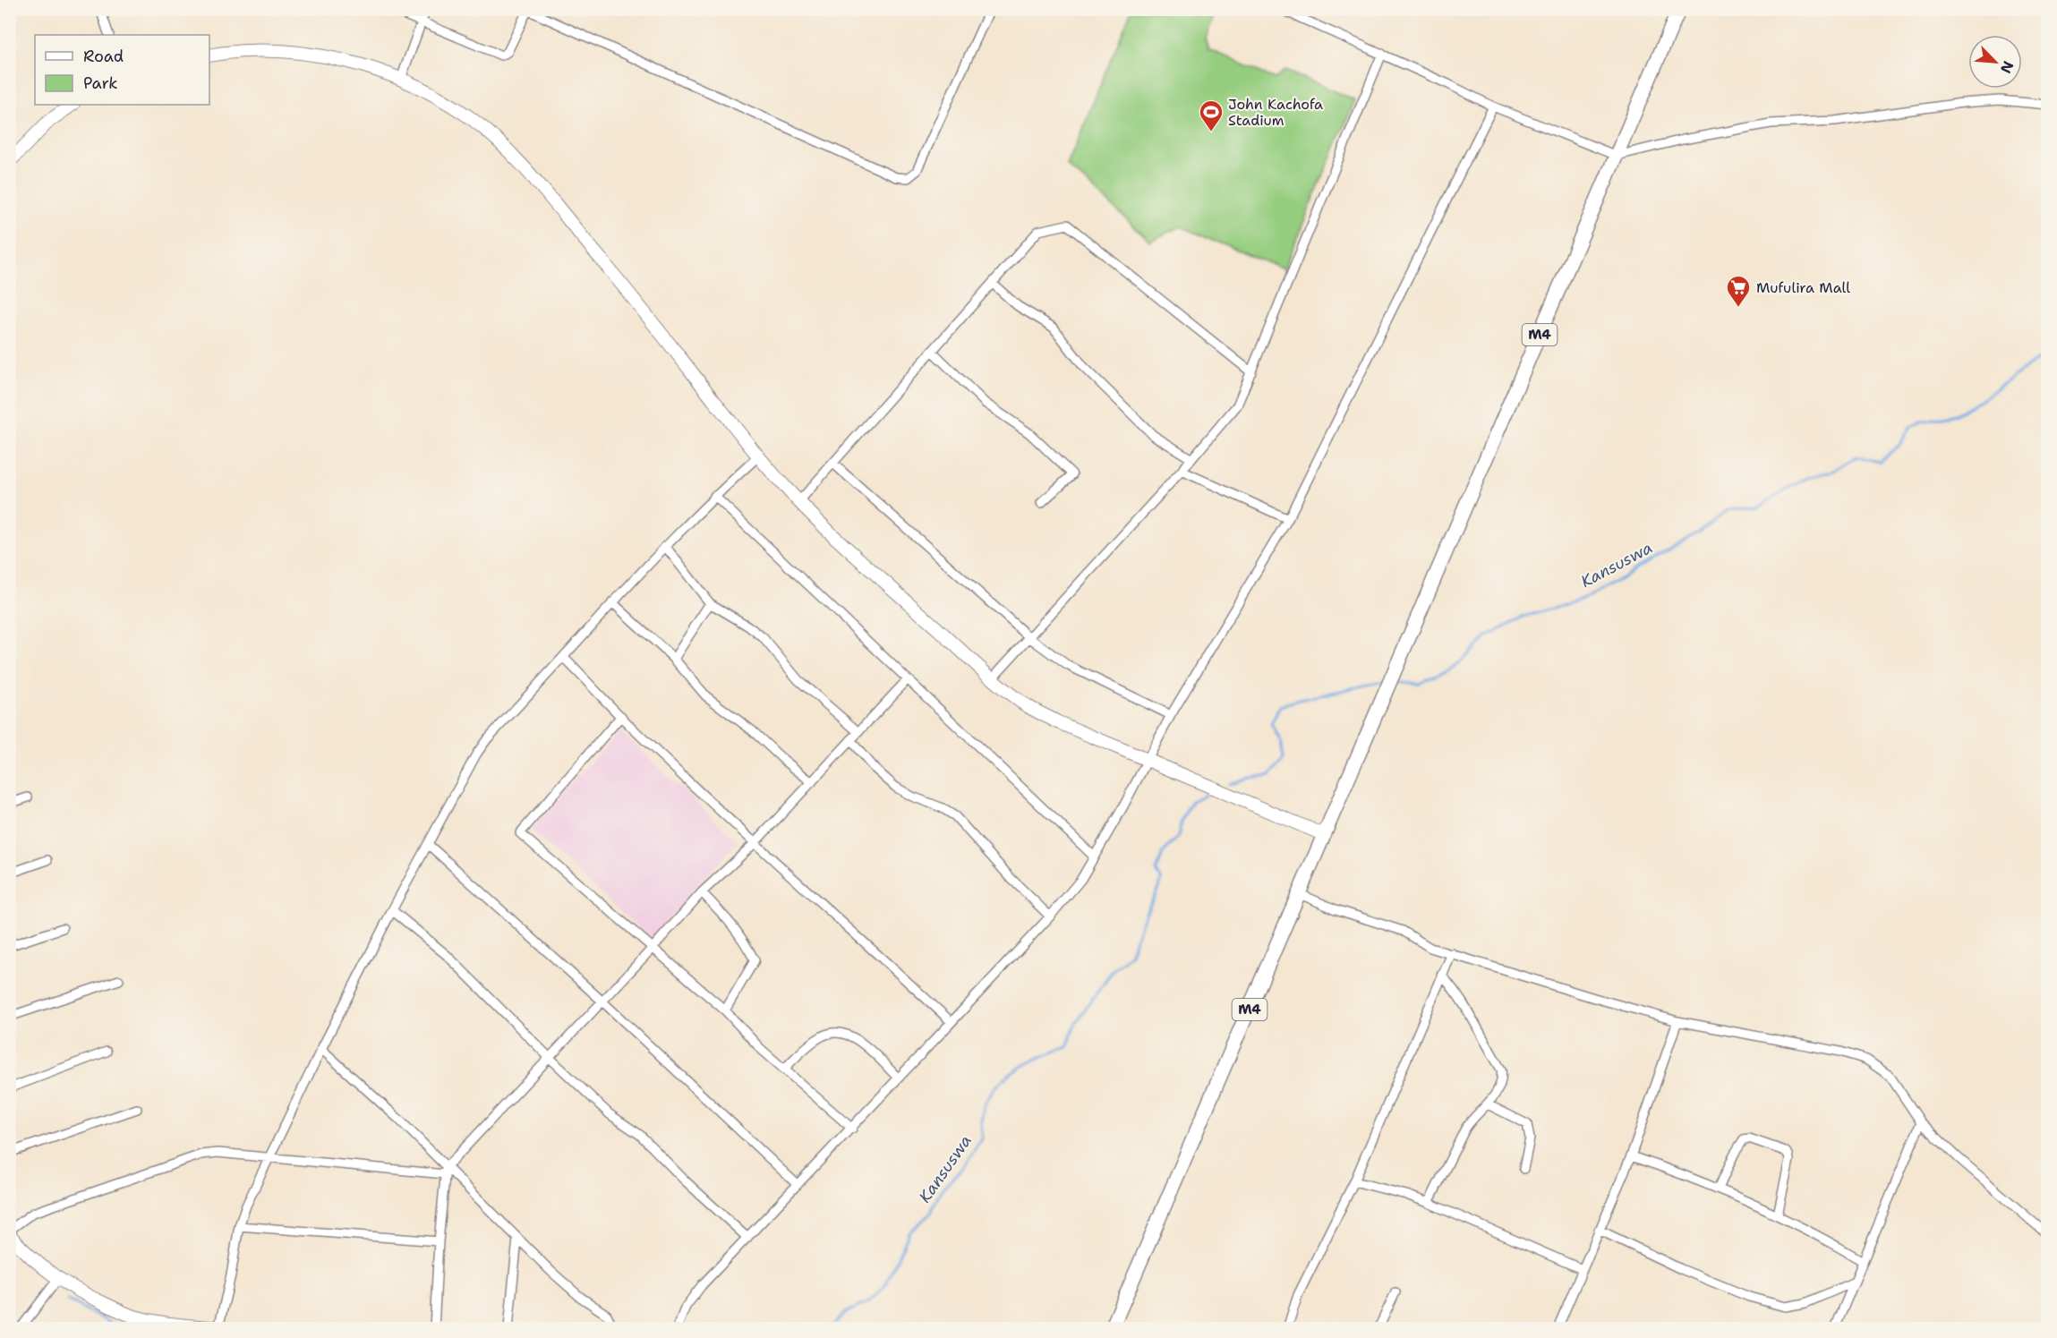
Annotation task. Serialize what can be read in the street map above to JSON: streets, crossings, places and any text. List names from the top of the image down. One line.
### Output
{"streets":{"main road":["M4"]},"water":["Kansuswa"],"places":{"sports":["John Kachofa Stadium"],"supermarket":["Mufulira Mall"]},"legend":["Road","Park"],"north":"bottom right"}
